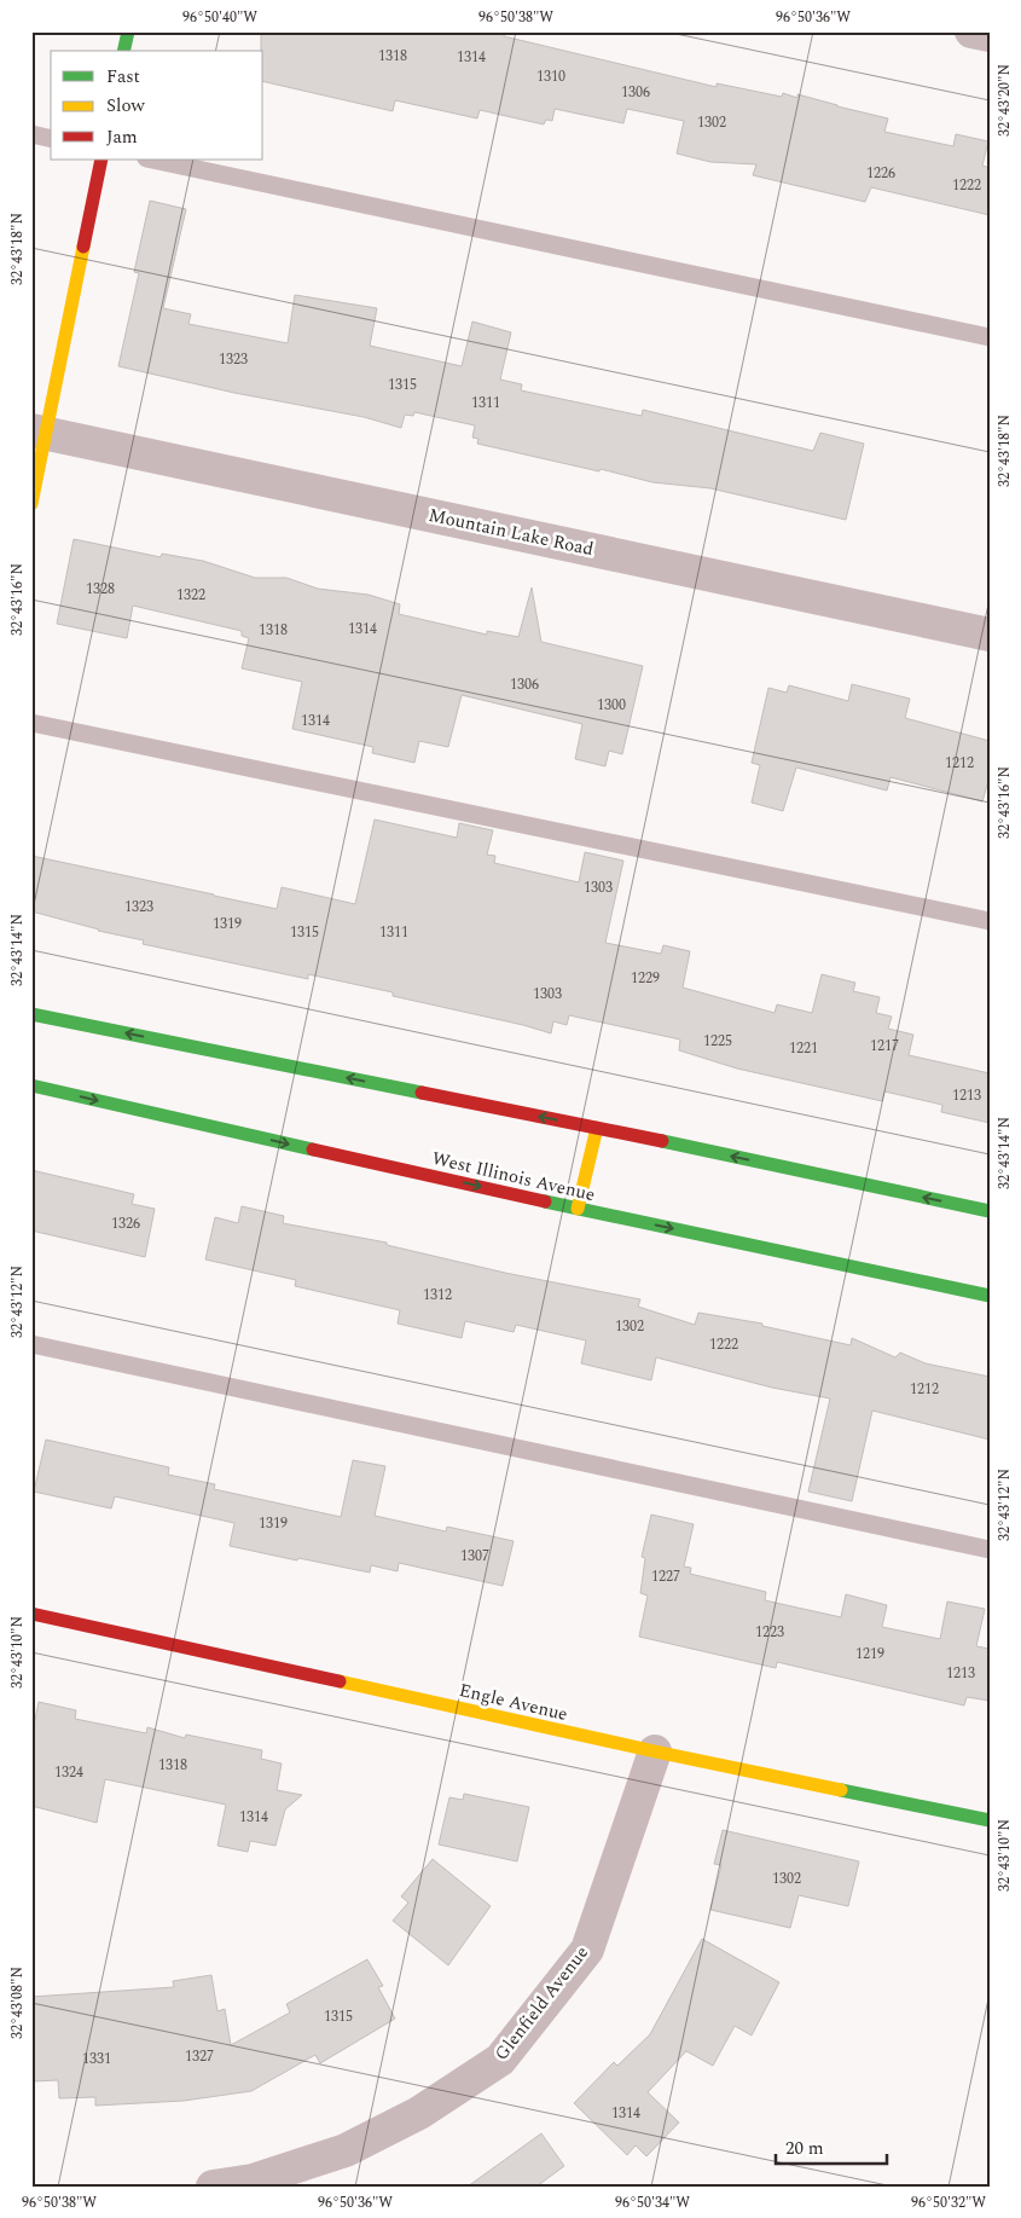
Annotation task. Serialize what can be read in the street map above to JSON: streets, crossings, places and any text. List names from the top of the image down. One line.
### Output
{"streets":{"main road":["West Illinois Avenue","Engle Avenue"],"street":["Mountain Lake Road","Glenfield Avenue"]},"crossings":[["Engle Avenue","Glenfield Avenue"]],"house_numbers":["1318","1314","1310","1306","1302","1226","1222","1323","1315","1311","1328","1322","1314","1318","1306","1300","1314","1212","1303","1323","1319","1315","1311","1229","1303","1225","1217","1221","1213","1326","1312","1302","1222","1212","1319","1307","1227","1223","1219","1213","1318","1324","1314","1302","1315","1327","1331","1314"],"legend":["Fast","Slow","Jam"],"scale_bar":"20 m","coordinates":["96°50'40\"W","96°50'38\"W","96°50'36\"W","32°43'20\"N","32°43'18\"N","32°43'16\"N","32°43'14\"N","32°43'12\"N","32°43'10\"N","32°43'08\"N","96°50'34\"W","96°50'32\"W"]}
